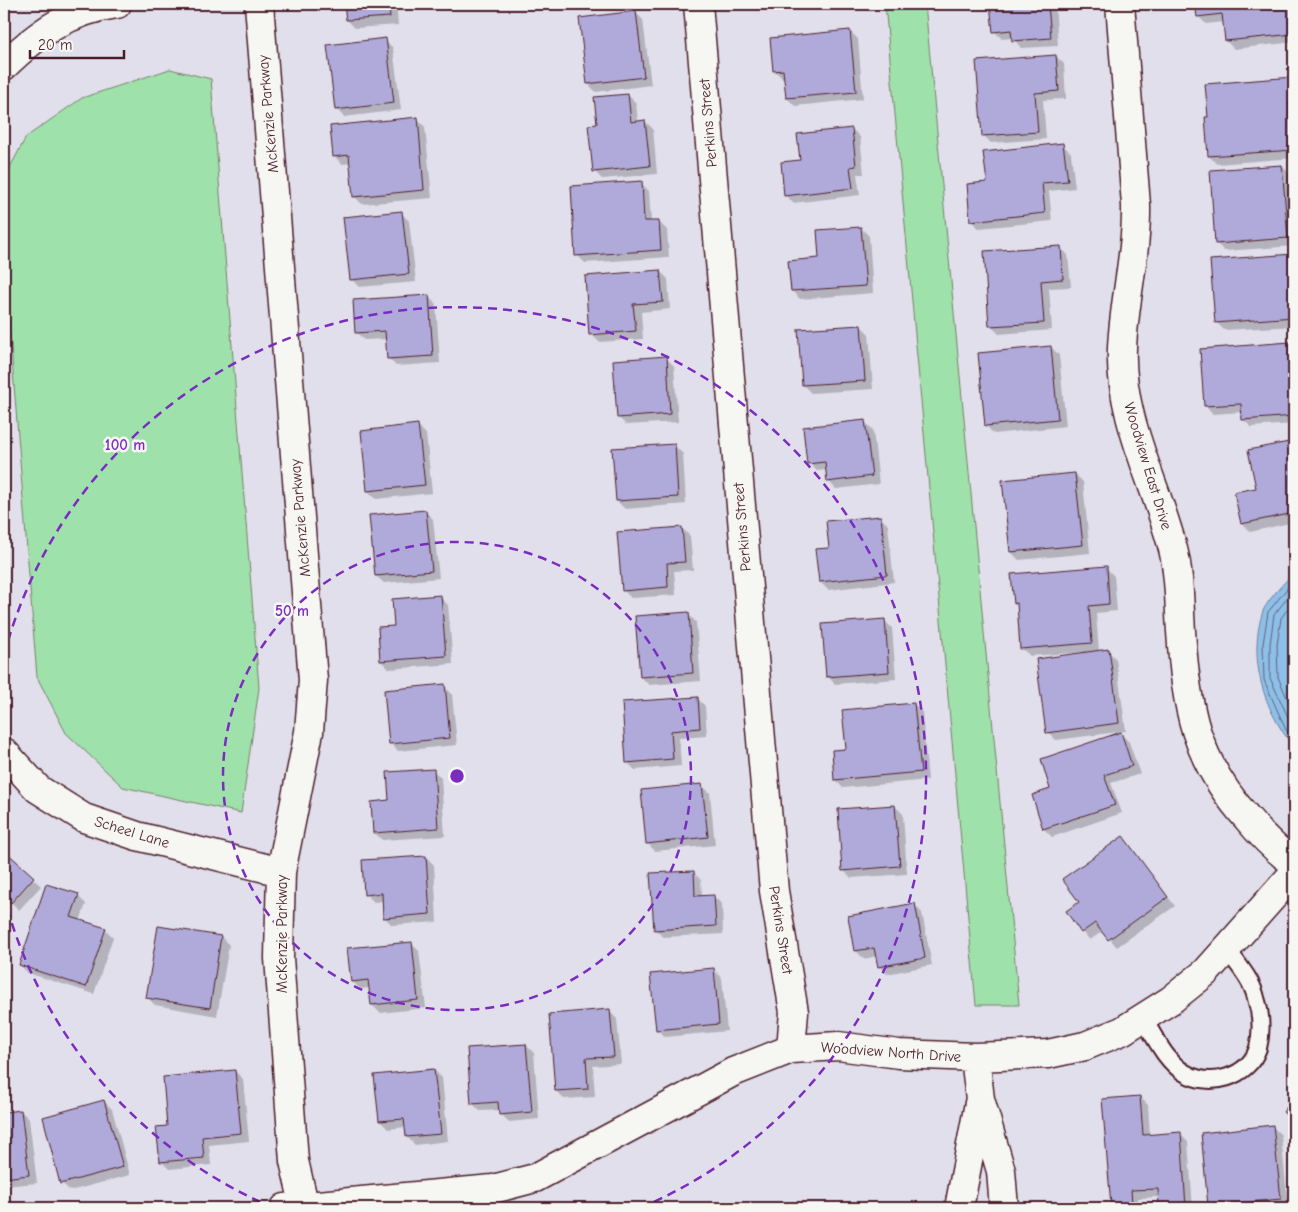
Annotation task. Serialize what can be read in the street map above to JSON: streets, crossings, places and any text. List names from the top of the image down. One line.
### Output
{"streets":{"street":["McKenzie Parkway","Perkins Street","Woodview East Drive","Scheel Lane","Woodview North Drive"]},"crossings":[["McKenzie Parkway","Scheel Lane"],["McKenzie Parkway","Woodview North Drive"],["Perkins Street","Woodview North Drive"]],"scale_bar":"20 m","rings":["100 m","50 m"]}
